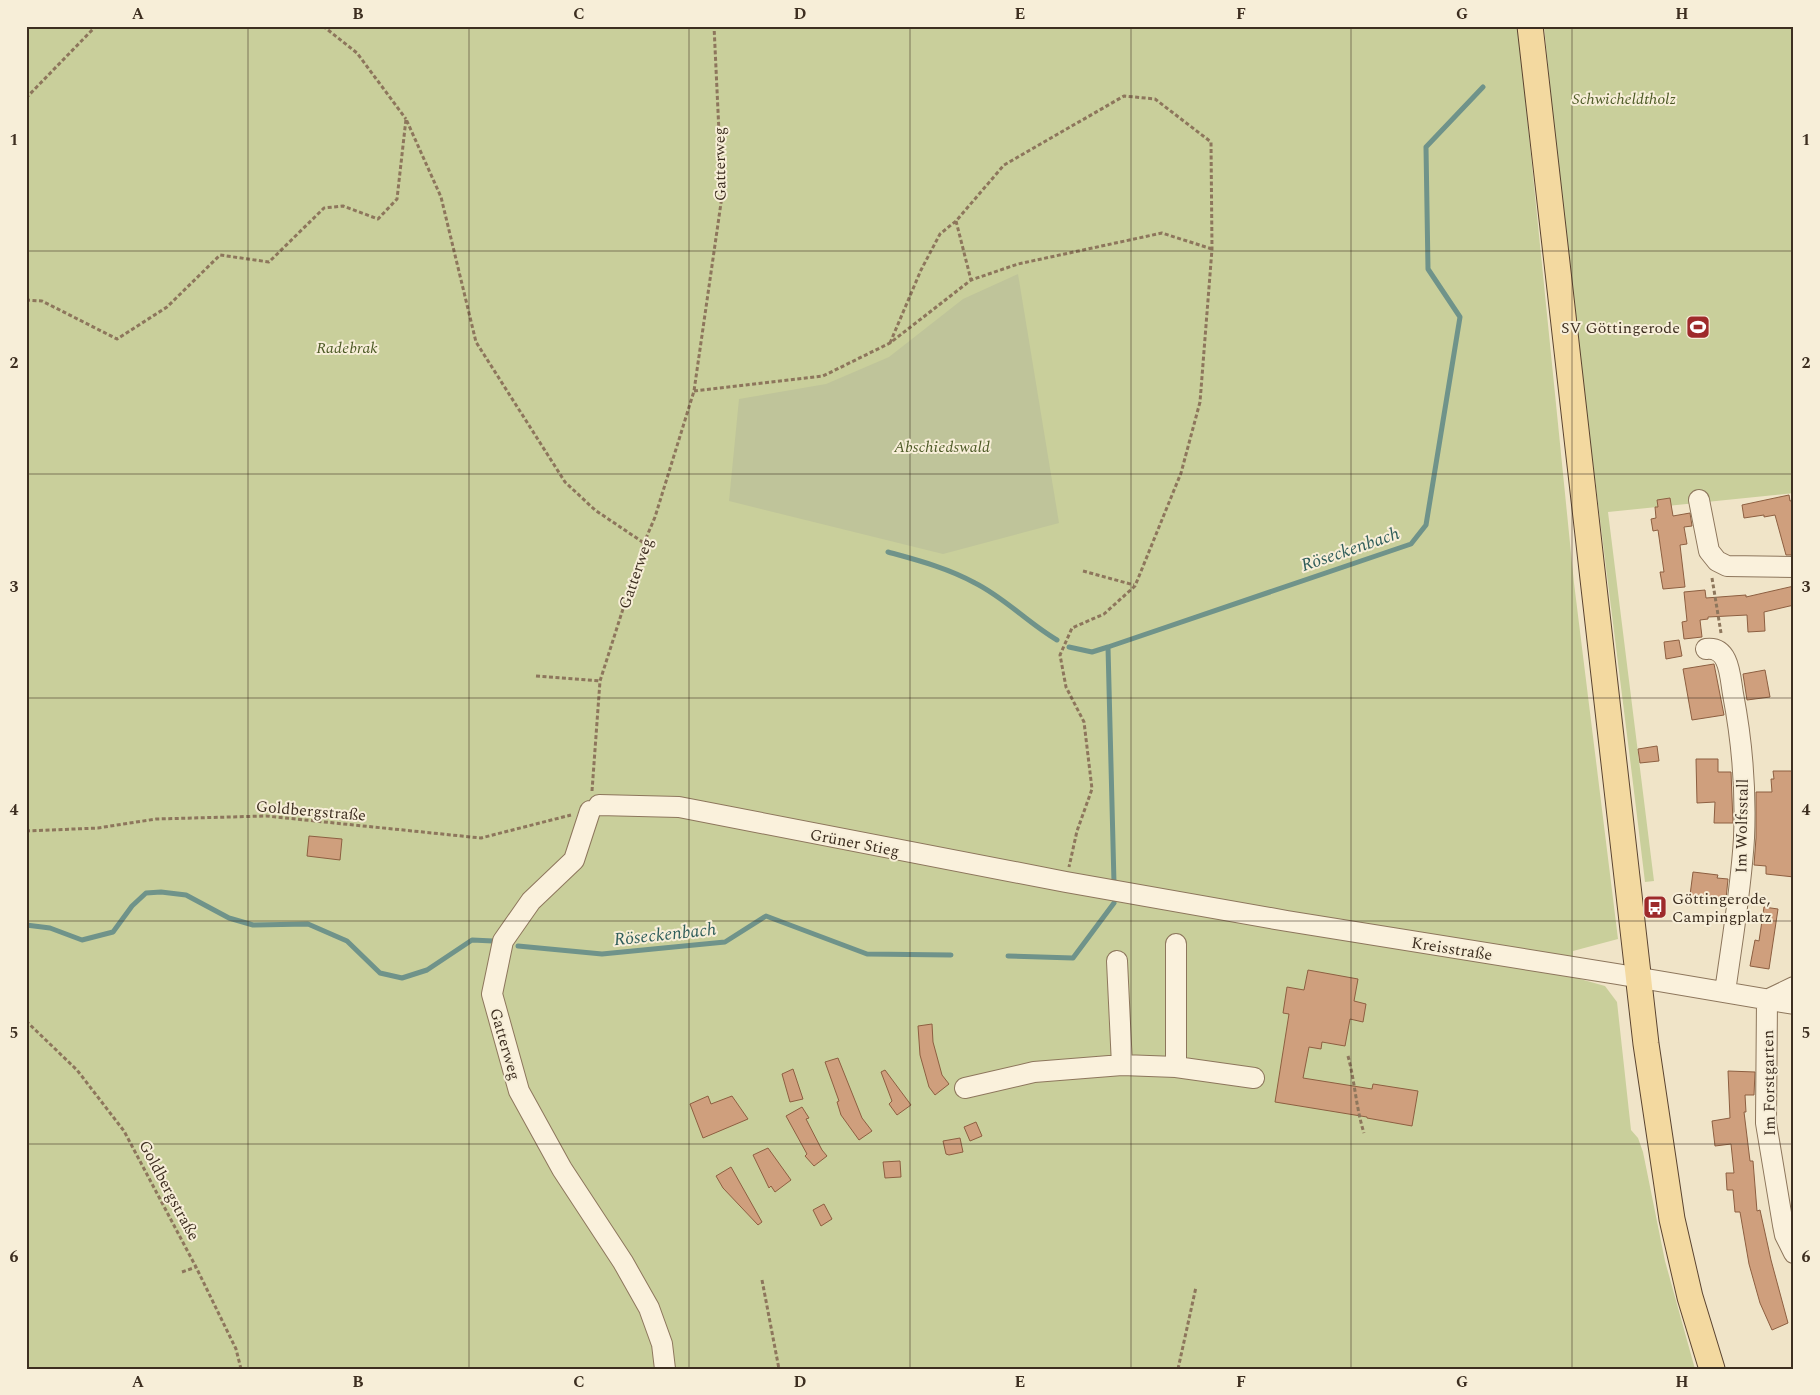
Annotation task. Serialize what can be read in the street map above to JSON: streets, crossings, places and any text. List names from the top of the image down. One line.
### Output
{"streets":{"street":["Gatterweg","Im Wolfsstall","Grüner Stieg","Kreisstraße","Im Forstgarten"],"path":["Goldbergstraße"]},"crossings":[["Gatterweg","Goldbergstraße"],["Gatterweg","Grüner Stieg"],["Goldbergstraße","Grüner Stieg"],["Im Wolfsstall","Kreisstraße"],["Grüner Stieg","Kreisstraße"],["Kreisstraße","Im Forstgarten"]],"water":["Röseckenbach"],"parks":["Schwicheldtholz","Radebrak","Abschiedswald"],"places":{"sports":["SV Göttingerode"],"bus stop":["Göttingerode, Campingplatz"]},"grid":{"columns":["A","B","C","D","E","F","G","H"],"rows":["1","2","3","4","5","6"]}}
